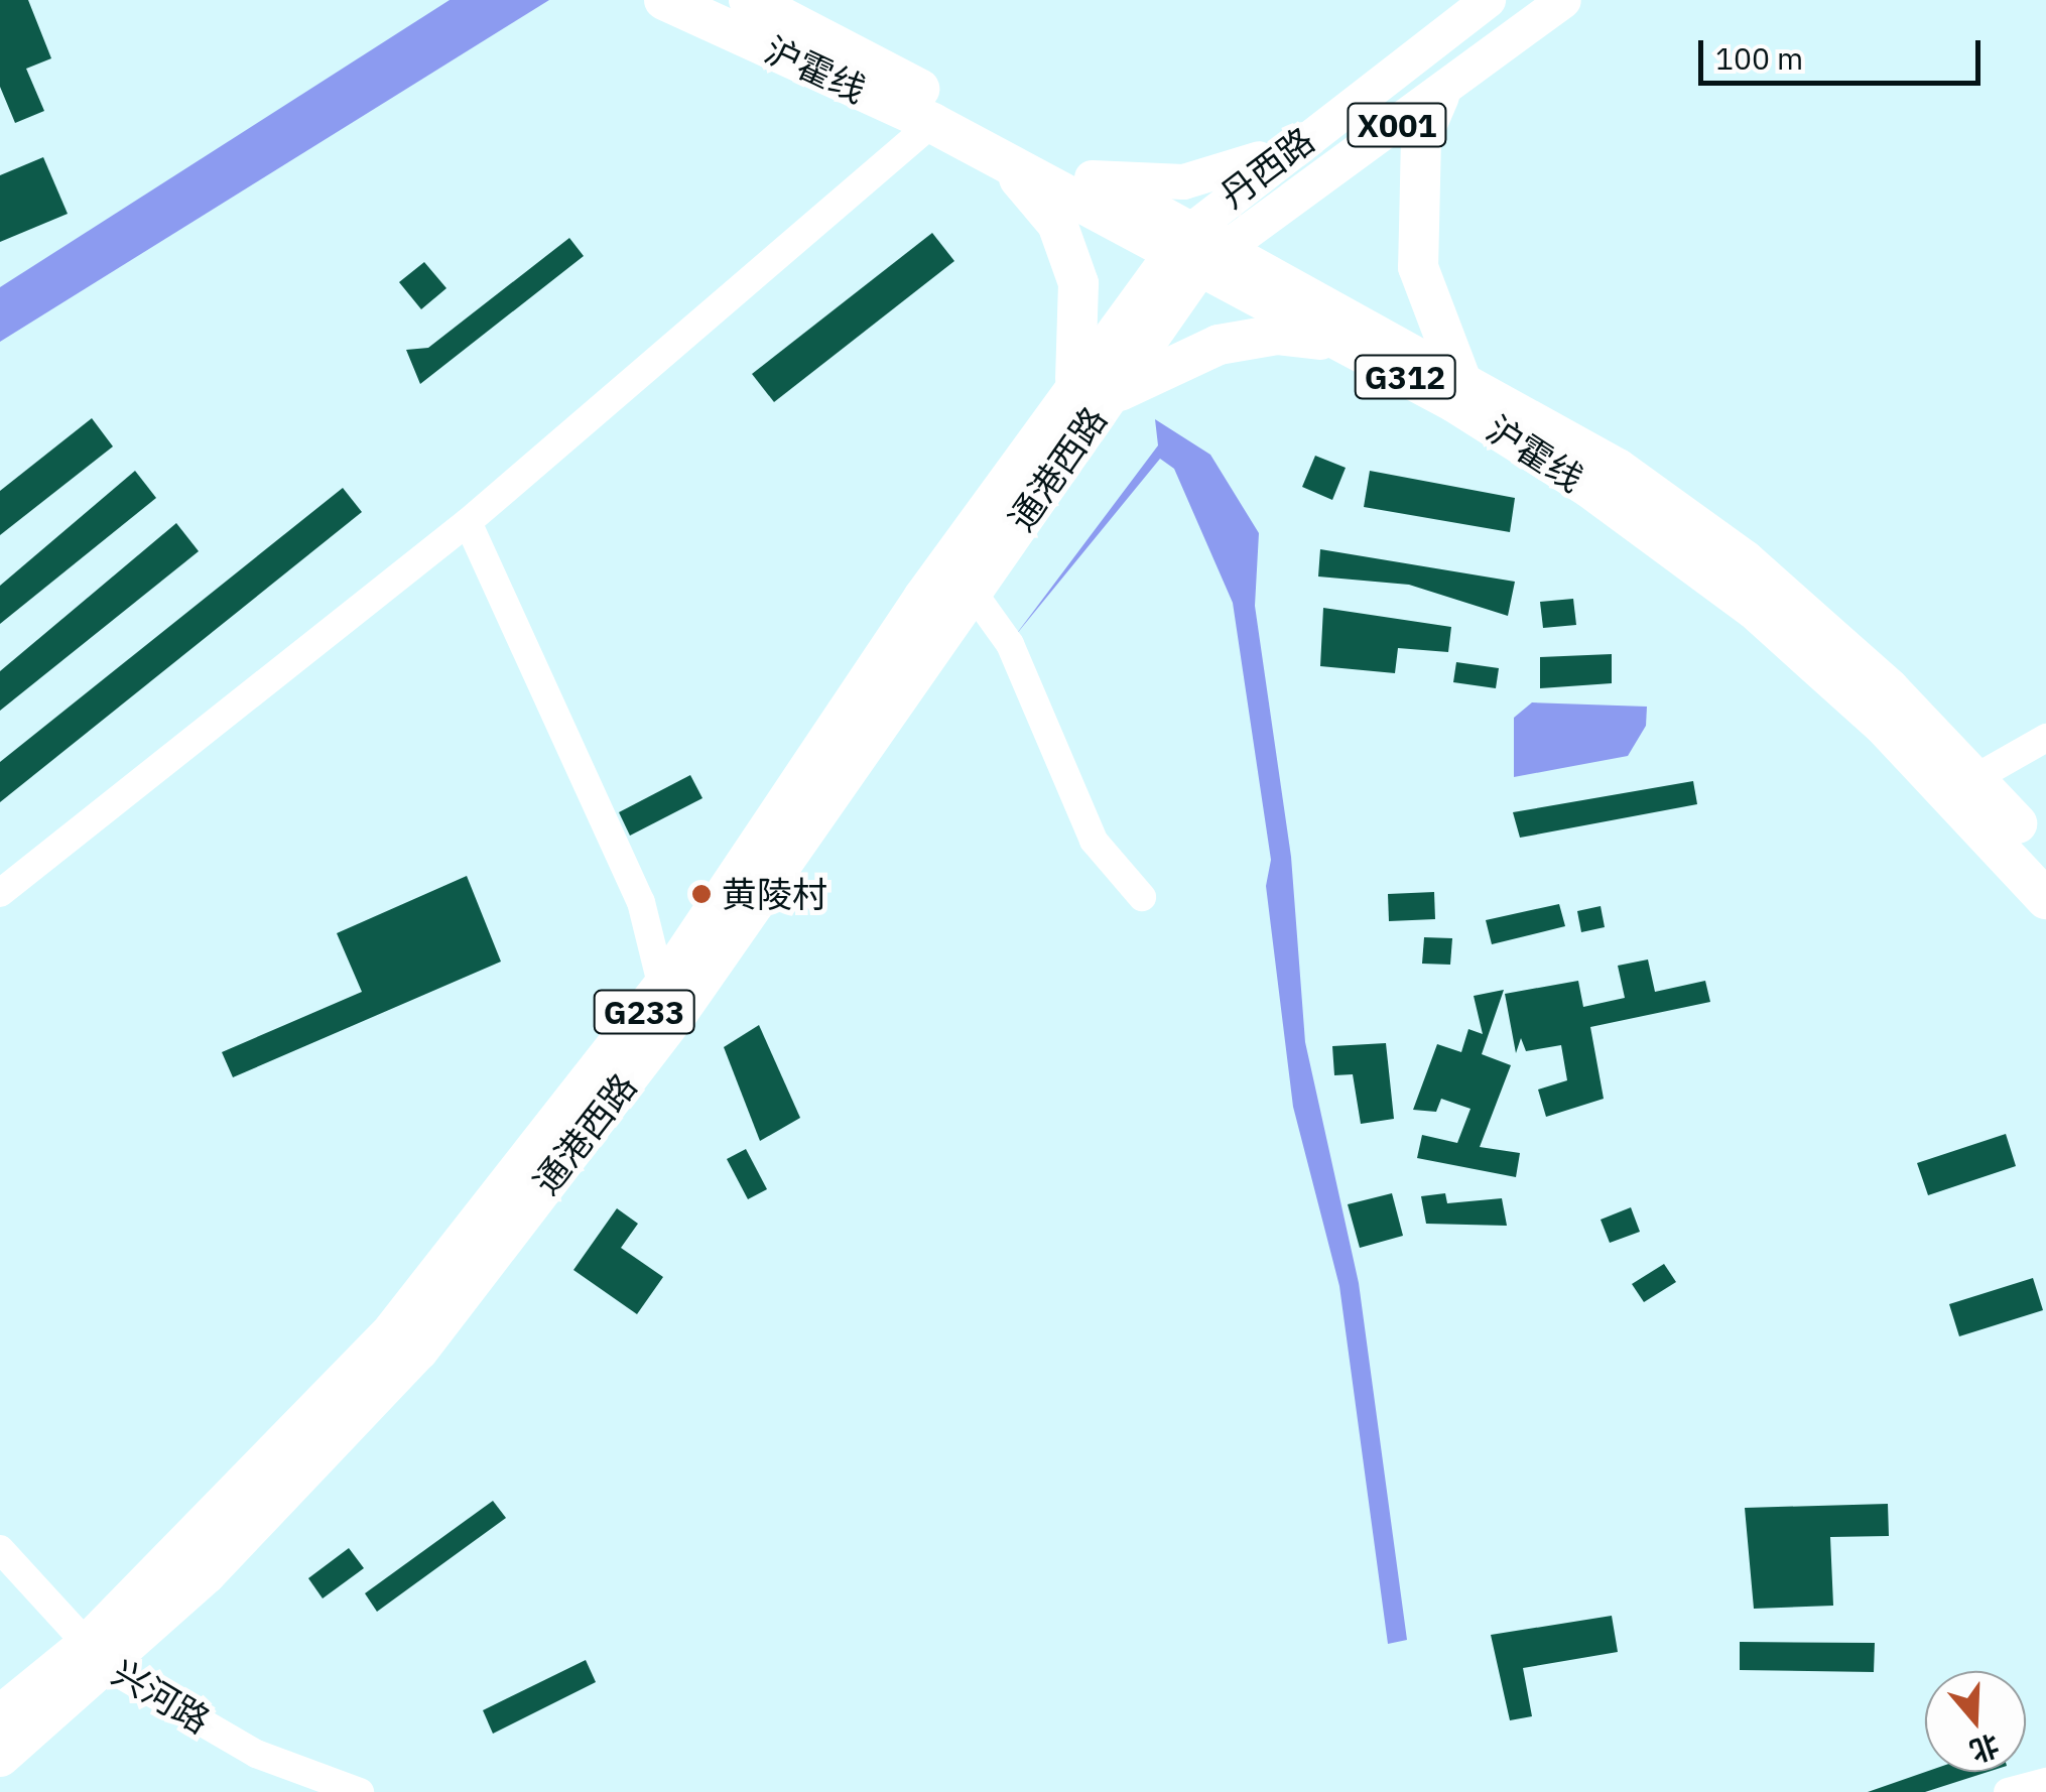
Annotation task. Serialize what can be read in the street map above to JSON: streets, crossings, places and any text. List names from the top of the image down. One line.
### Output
{"streets":{"highway":["沪霍线","G312","通港西路","G233"],"main road":["X001","丹西路"],"street":["兴河路"]},"crossings":[["沪霍线","丹西路"],["沪霍线","通港西路"],["丹西路","通港西路"],["通港西路","兴河路"]],"places":["黄陵村"],"scale_bar":"100 m","north":"bottom"}
